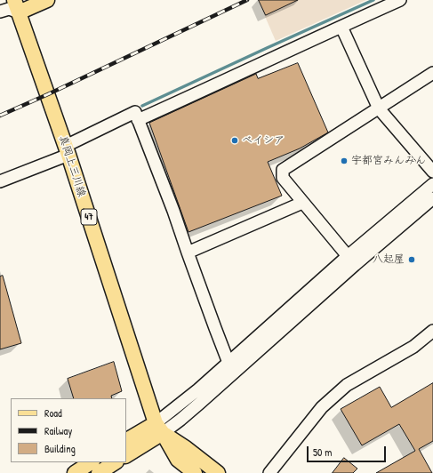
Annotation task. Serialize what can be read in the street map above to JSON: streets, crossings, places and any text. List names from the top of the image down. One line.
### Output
{"streets":{"main road":["真岡上三川線","47"]},"places":["ベイシア","宇都宮みんみん","八起屋"],"legend":["Road","Railway","Building"],"scale_bar":"50 m"}
